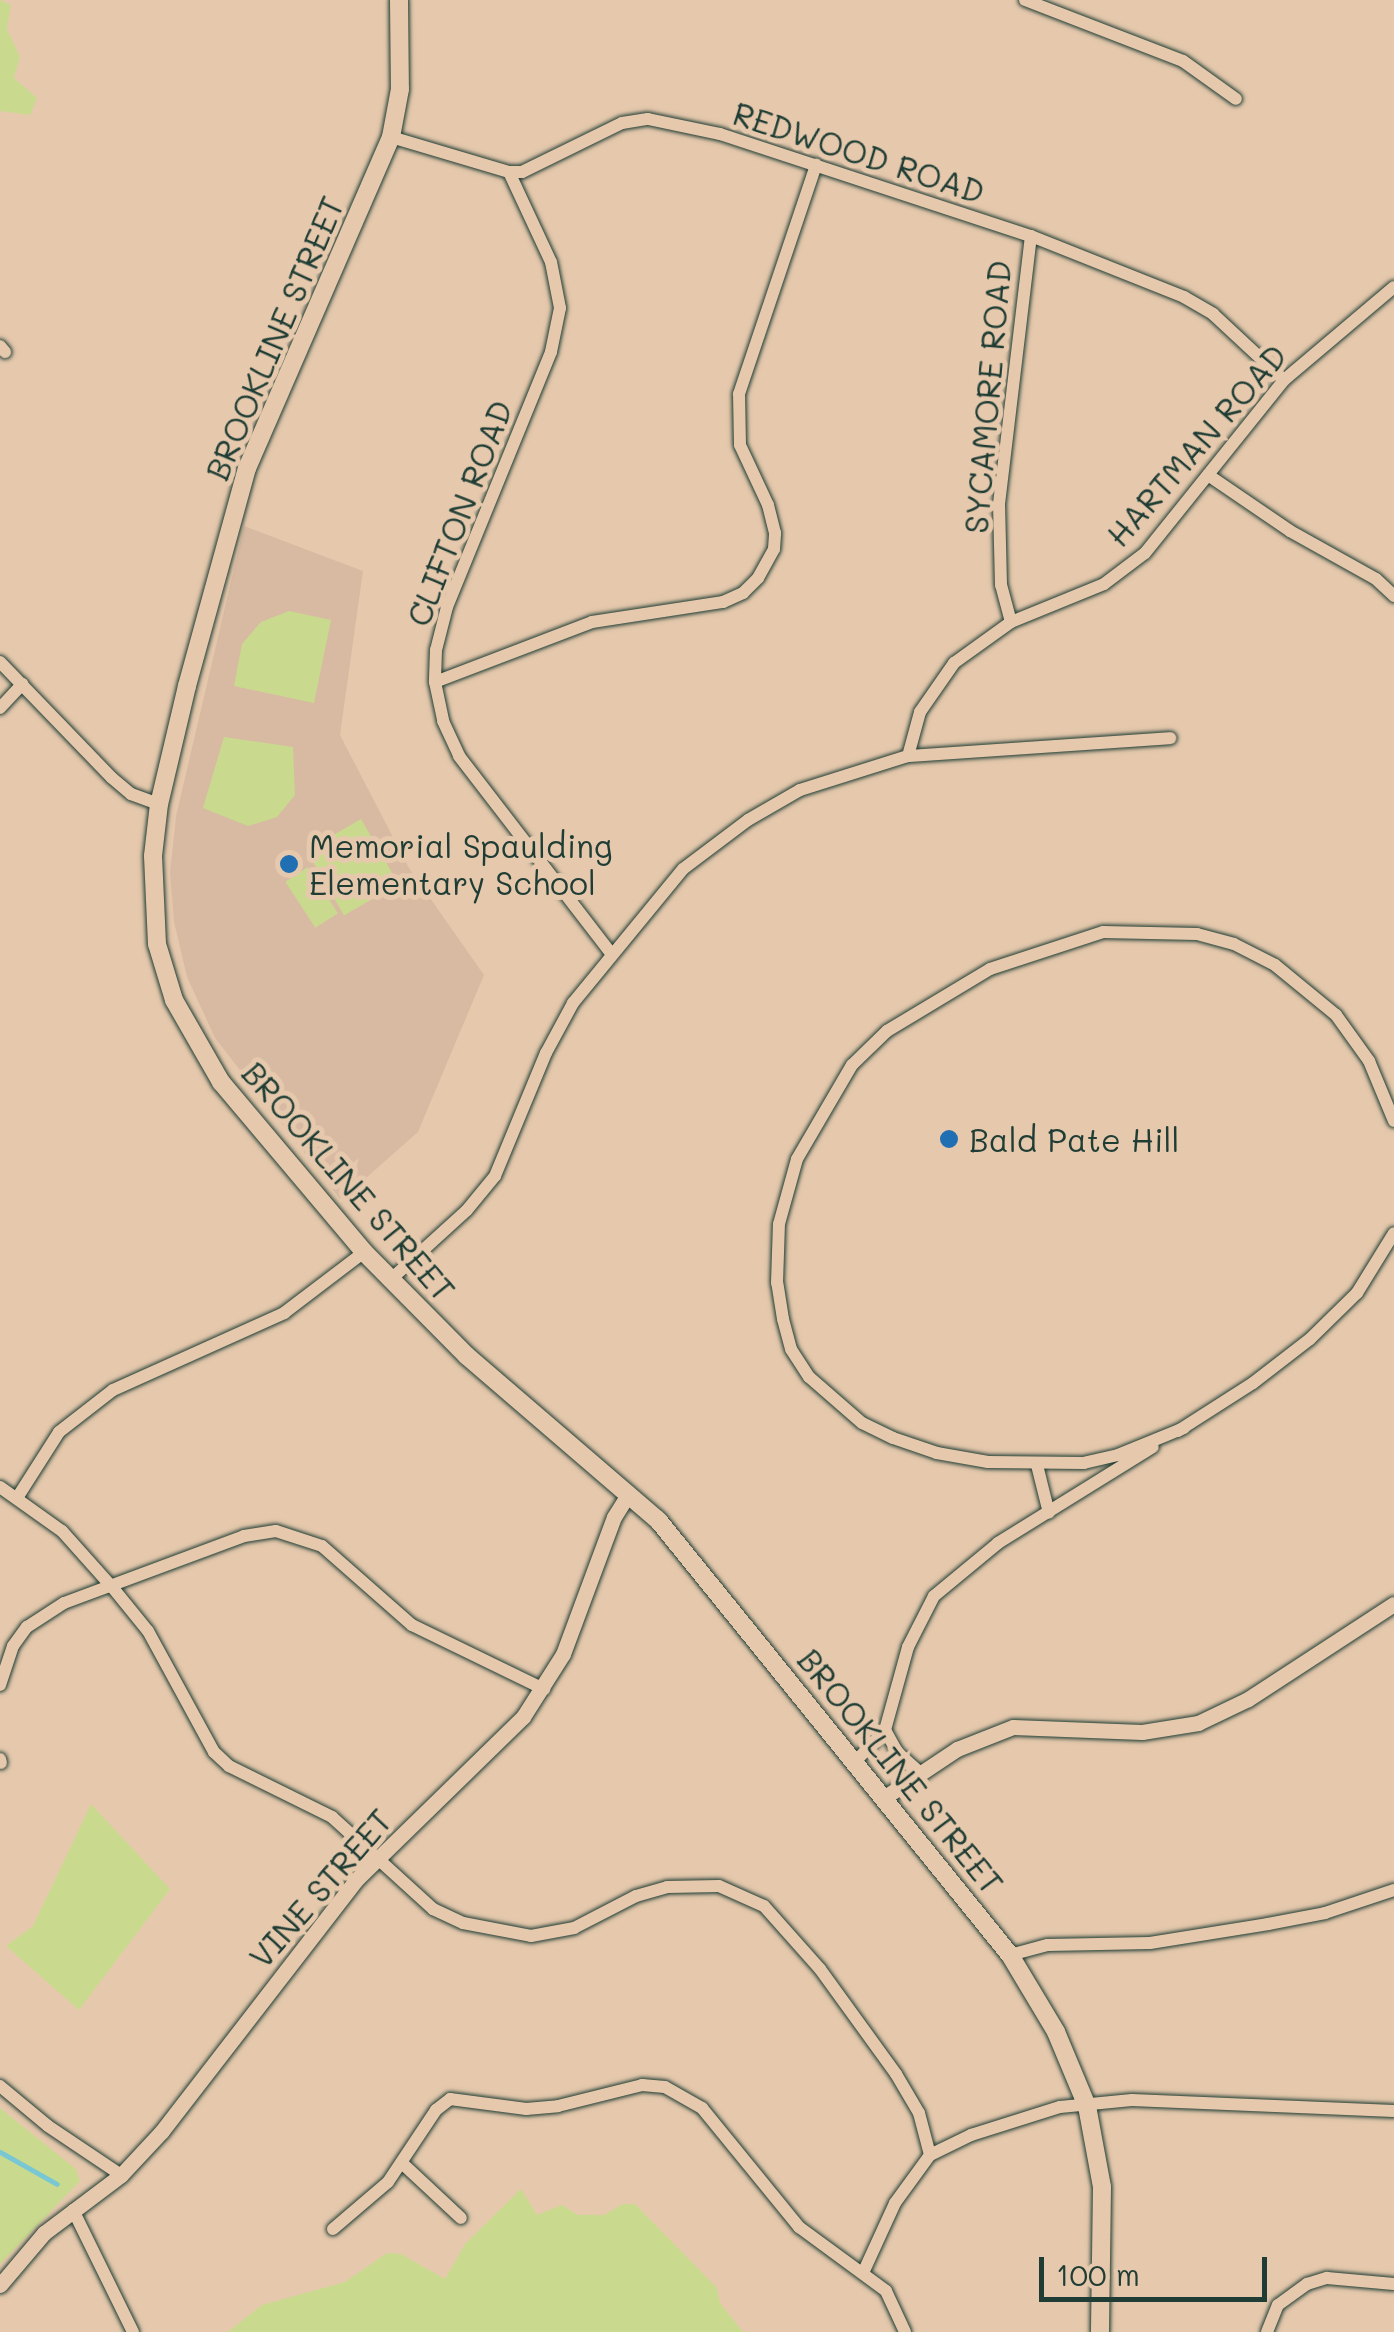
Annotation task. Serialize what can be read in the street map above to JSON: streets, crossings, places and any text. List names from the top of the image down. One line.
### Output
{"streets":{"main road":["BROOKLINE STREET"],"street":["REDWOOD ROAD","SYCAMORE ROAD","HARTMAN ROAD","CLIFTON ROAD","VINE STREET"]},"crossings":[["REDWOOD ROAD","SYCAMORE ROAD"],["REDWOOD ROAD","HARTMAN ROAD"],["REDWOOD ROAD","CLIFTON ROAD"],["BROOKLINE STREET","VINE STREET"],["SYCAMORE ROAD","HARTMAN ROAD"]],"places":["Memorial Spaulding Elementary School","Bald Pate Hill"],"scale_bar":"100 m"}
